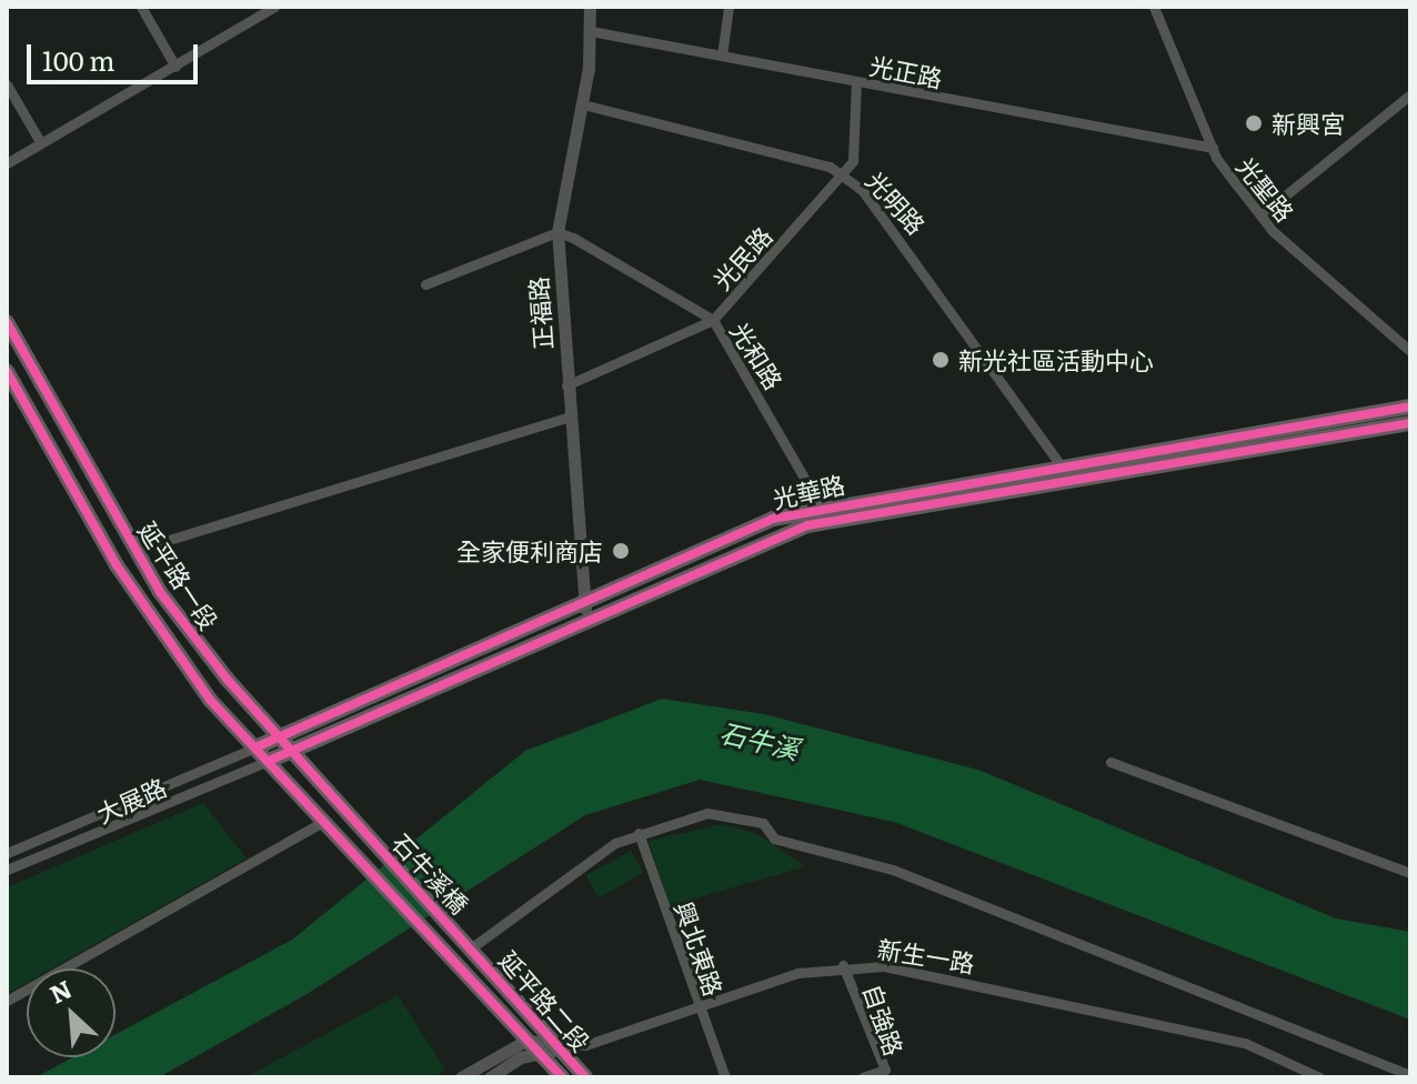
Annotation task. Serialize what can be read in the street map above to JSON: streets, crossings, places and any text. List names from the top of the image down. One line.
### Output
{"streets":{"main road":["光華路","延平路一段","石牛溪橋","延平路二段"],"street":["光正路","光聖路","光明路","光民路","正福路","光和路","大展路","興北東路","新生一路","自強路"]},"crossings":[["光正路","光聖路"],["光正路","光民路"],["光正路","正福路"],["光明路","光民路"],["光明路","正福路"],["光明路","光華路"],["光民路","正福路"],["光民路","光和路"],["正福路","光和路"],["正福路","光華路"],["光和路","光華路"],["光華路","延平路一段"],["光華路","大展路"],["延平路一段","大展路"],["延平路一段","石牛溪橋"],["石牛溪橋","延平路二段"],["興北東路","新生一路"],["新生一路","延平路二段"],["新生一路","自強路"]],"water":["石牛溪"],"places":["新興宮","新光社區活動中心","全家便利商店"],"scale_bar":"100 m","north":"top left"}
